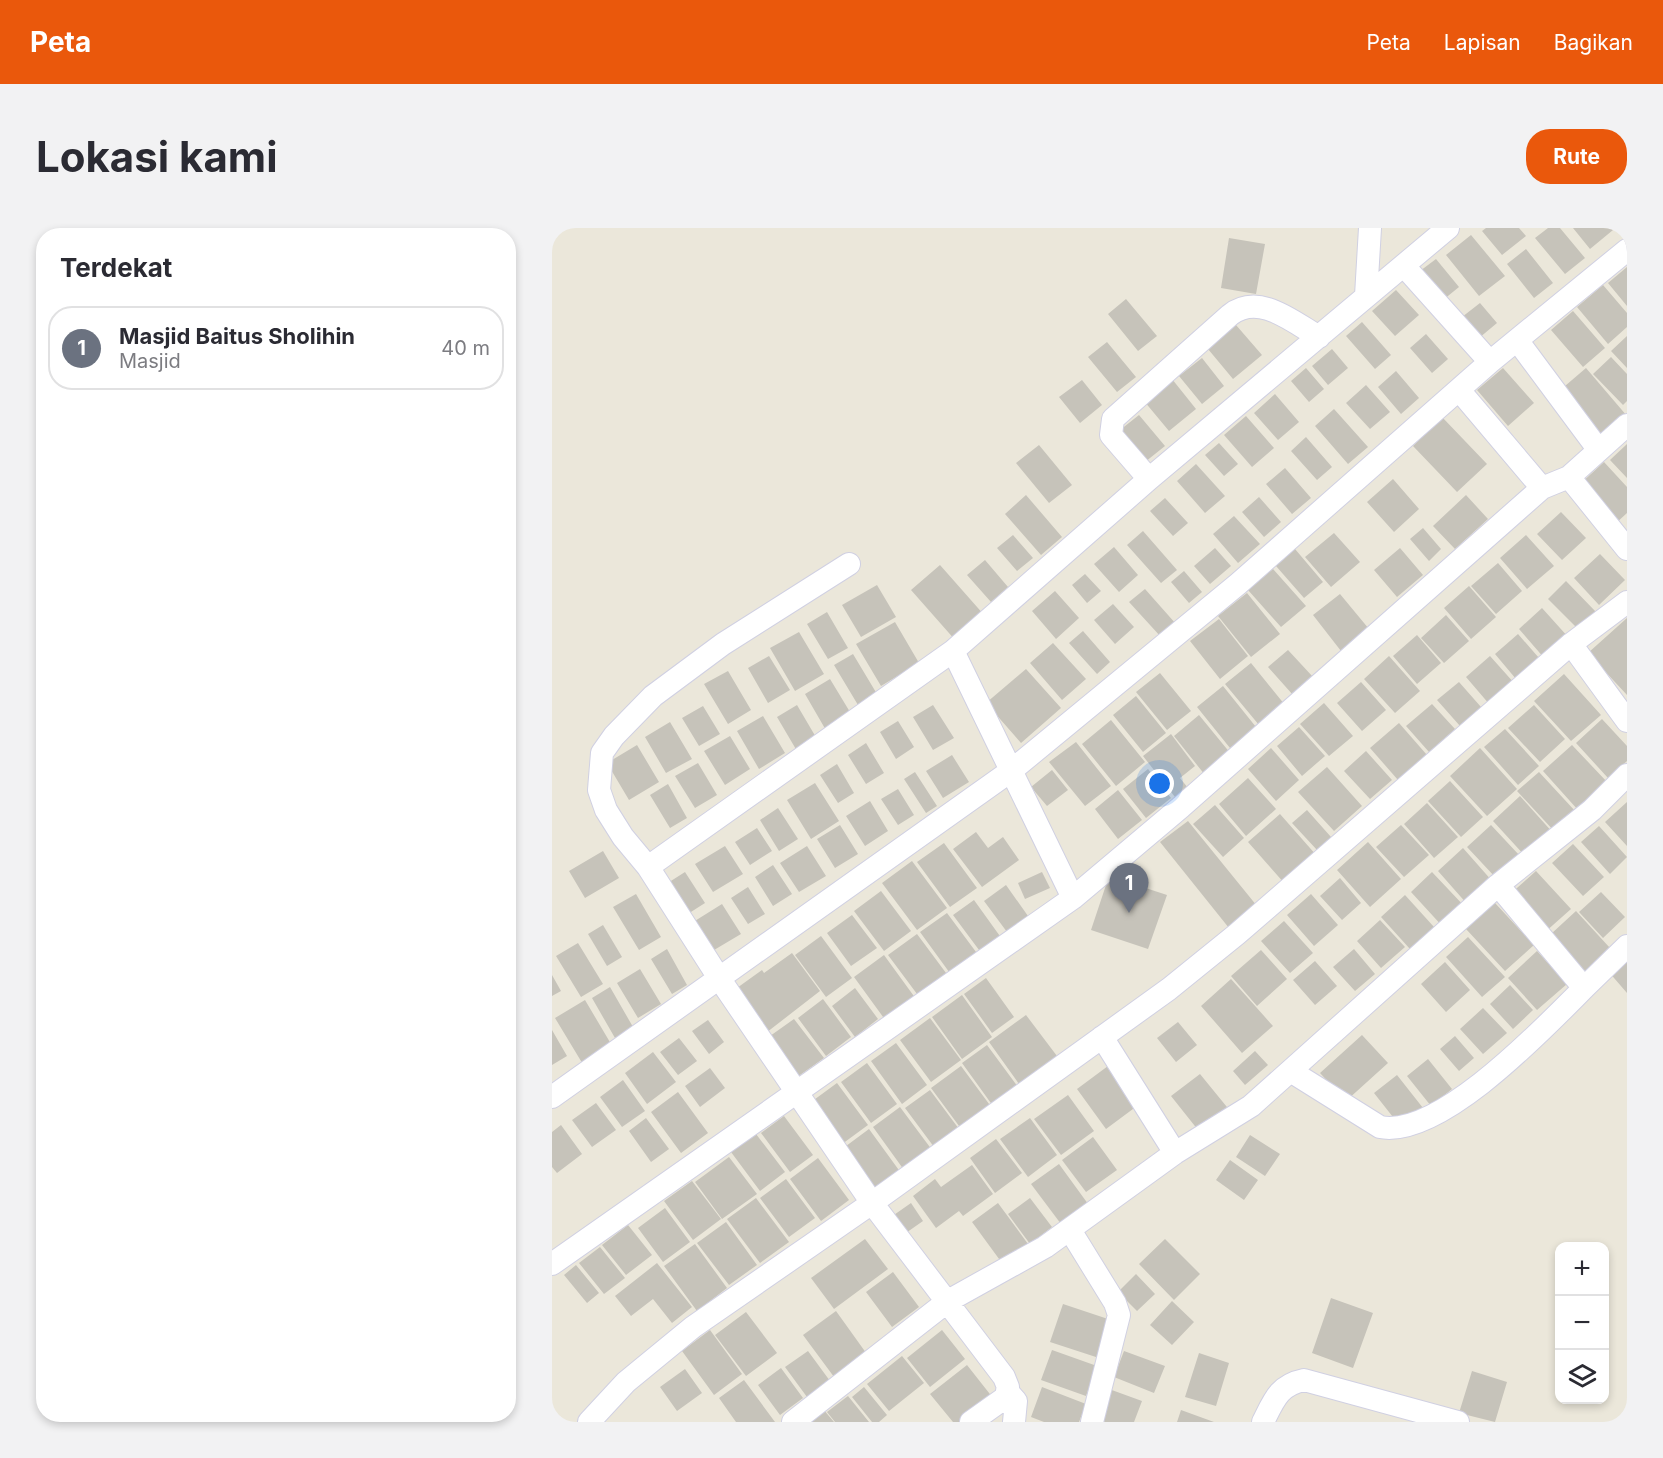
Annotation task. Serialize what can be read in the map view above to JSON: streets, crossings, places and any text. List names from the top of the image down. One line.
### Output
{"page":{"header":"Peta","nav":["Peta","Lapisan","Bagikan"],"buttons":"Rute","title":"Lokasi kami","heading":"Terdekat","list":[{"mark":"1","name":"Masjid Baitus Sholihin","note":"Masjid","value":"40 m"}],"pins":"1","map_buttons":["+","−"]}}
